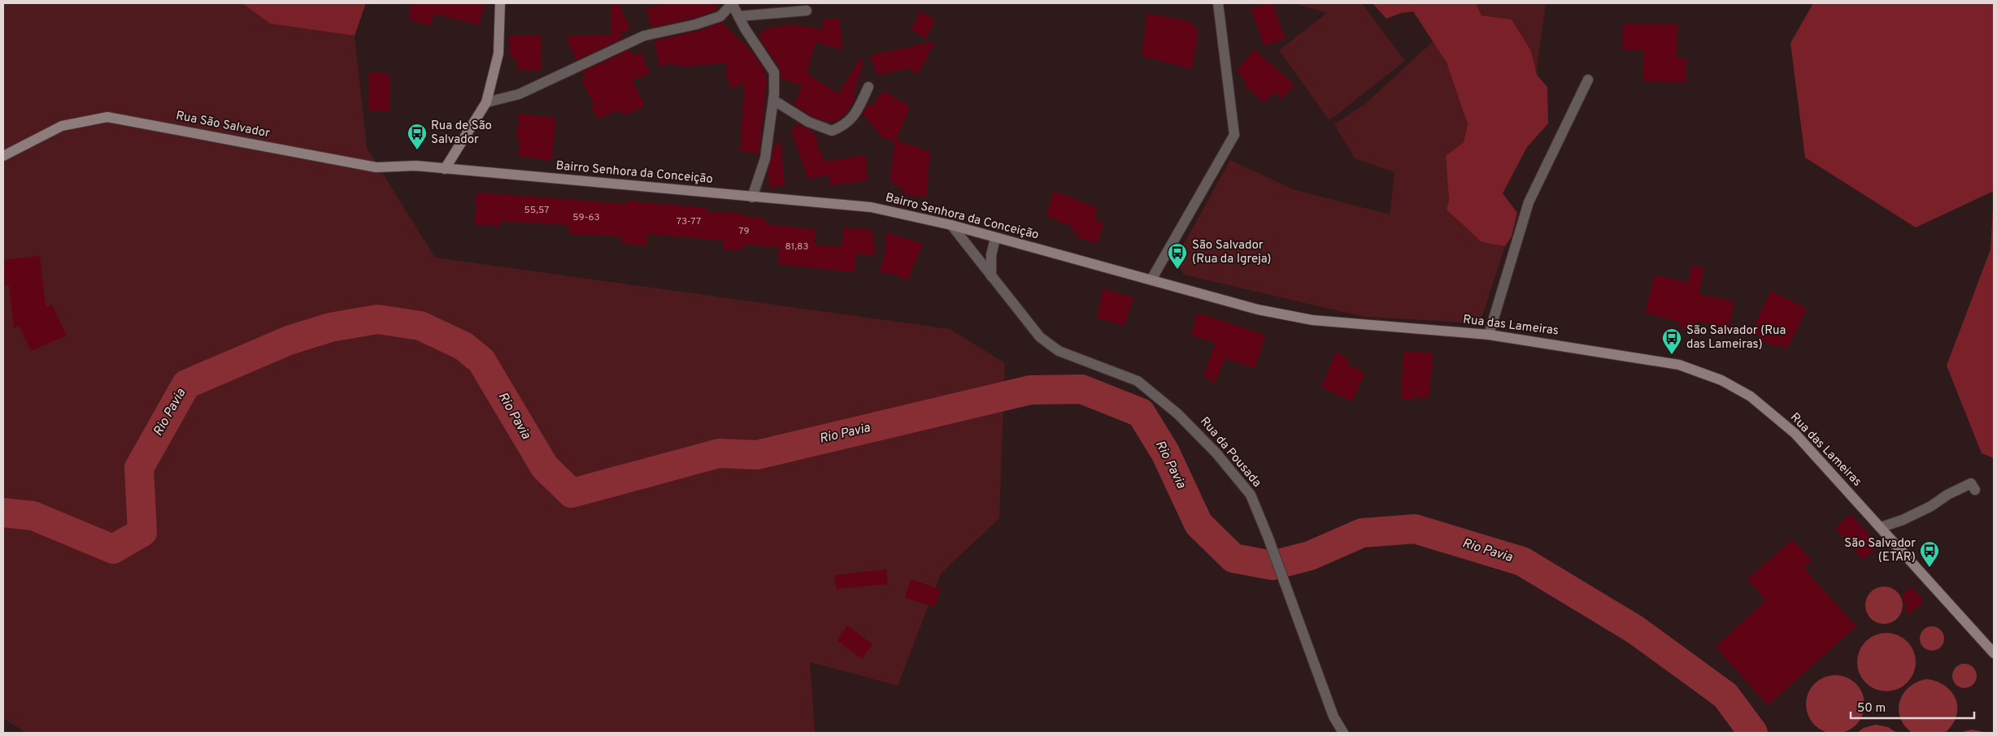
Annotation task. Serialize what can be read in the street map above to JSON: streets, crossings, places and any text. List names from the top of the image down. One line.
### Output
{"streets":{"street":["Rua São Salvador","Bairro Senhora da Conceição","Rua das Lameiras","Rua da Pousada"]},"crossings":[["Rua São Salvador","Bairro Senhora da Conceição"],["Bairro Senhora da Conceição","Rua das Lameiras"],["Bairro Senhora da Conceição","Rua da Pousada"]],"water":["Rio Pavia"],"places":{"bus stop":["Rua de São Salvador","São Salvador (Rua da Igreja)","São Salvador (Rua das Lameiras)","São Salvador (ETAR)"]},"house_numbers":["55,57","59-63","73-77","79","81,83"],"scale_bar":"50 m"}
